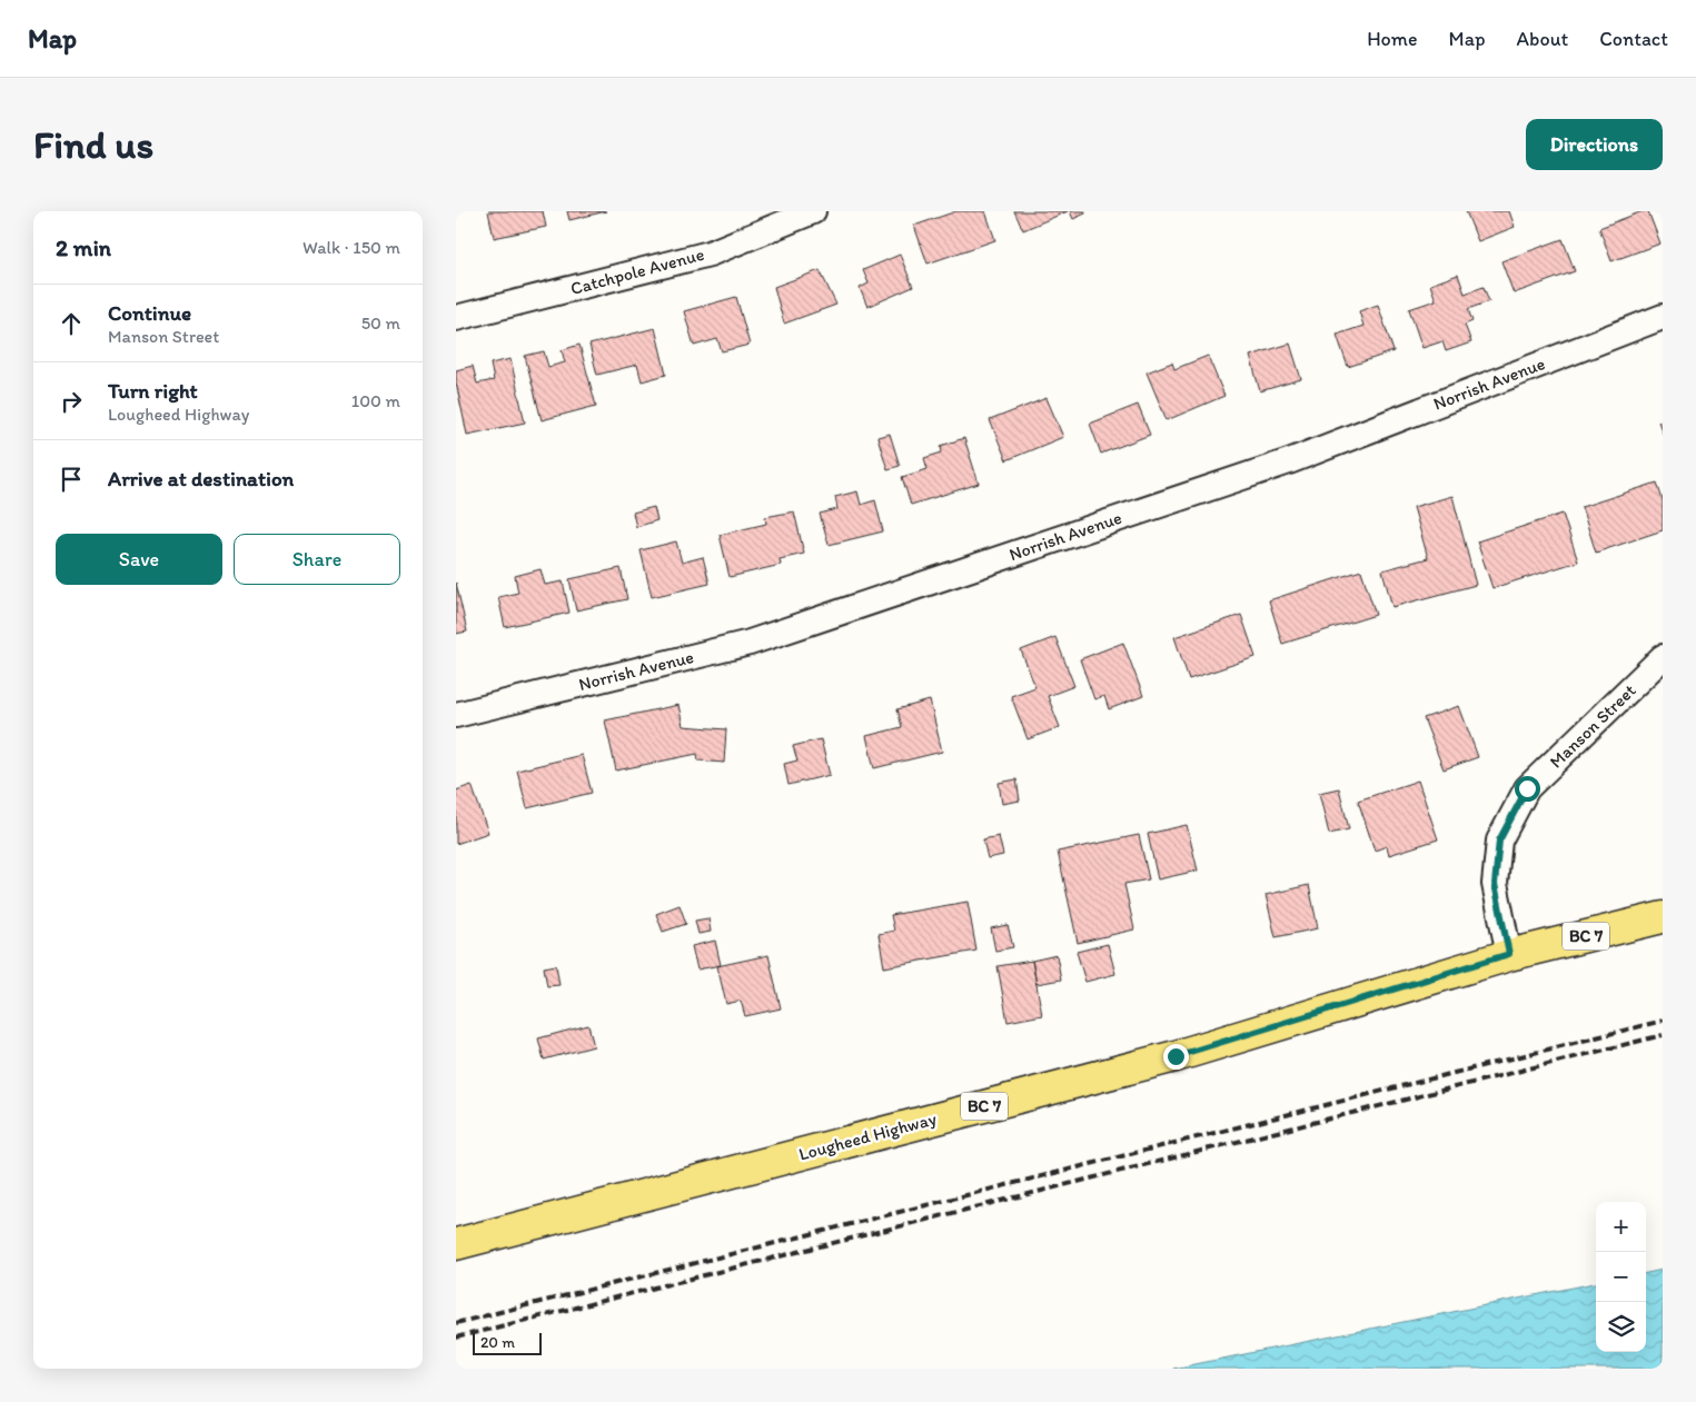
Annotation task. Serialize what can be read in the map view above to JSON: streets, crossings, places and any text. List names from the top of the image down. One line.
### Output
{"streets":{"main road":["BC 7","Lougheed Highway"],"street":["Catchpole Avenue","Norrish Avenue","Manson Street"]},"crossings":[["Manson Street","Lougheed Highway"]],"scale_bar":"20 m","page":{"header":"Map","nav":["Home","Map","About","Contact"],"buttons":["Directions",["Save","Share"]],"title":"Find us","heading":["2 min","Walk · 150 m"],"list":[["Continue","Manson Street","50 m"],["Turn right","Lougheed Highway","100 m"],"Arrive at destination"],"map_buttons":["+","−"],"scale":"20 m"}}
